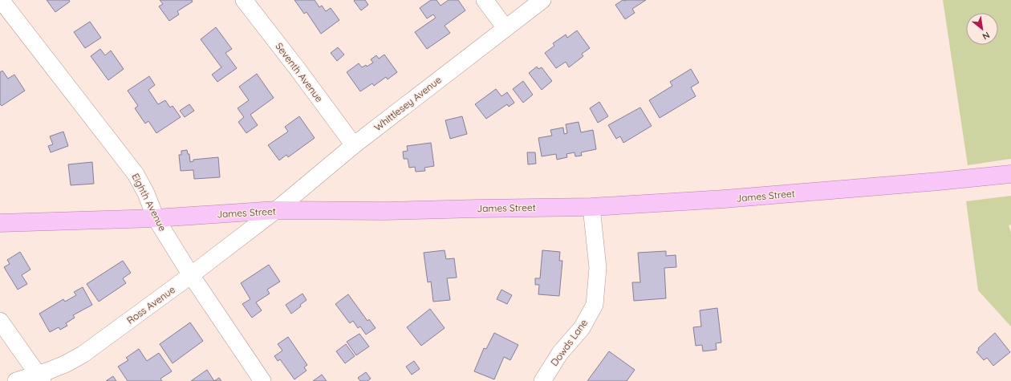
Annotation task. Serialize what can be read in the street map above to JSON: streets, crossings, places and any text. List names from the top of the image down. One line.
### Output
{"streets":{"main road":["James Street"],"street":["Seventh Avenue","Whittlesey Avenue","Eighth Avenue","Ross Avenue","Dowds Lane"]},"crossings":[["Seventh Avenue","Whittlesey Avenue"],["Whittlesey Avenue","James Street"],["Whittlesey Avenue","Ross Avenue"],["James Street","Eighth Avenue"],["James Street","Ross Avenue"],["James Street","Dowds Lane"],["Eighth Avenue","Ross Avenue"]],"north":"bottom right"}
